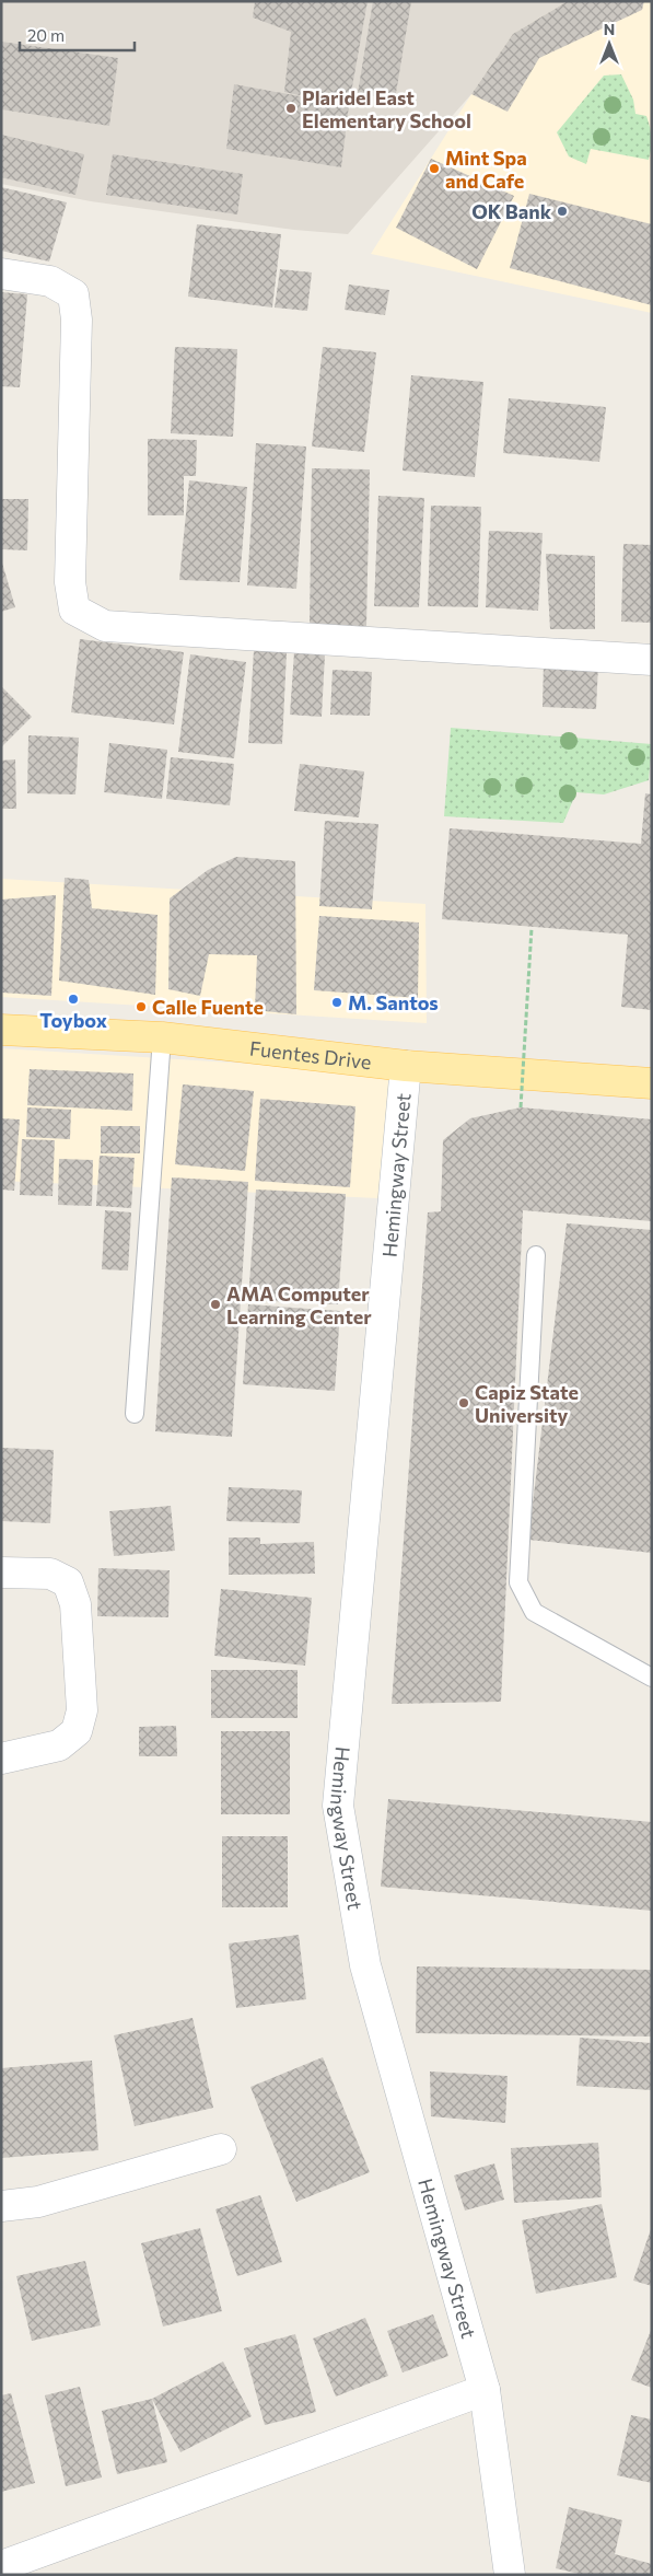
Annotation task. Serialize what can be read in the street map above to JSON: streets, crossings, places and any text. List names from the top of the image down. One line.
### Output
{"streets":{"main road":["Fuentes Drive"],"street":["Hemingway Street"]},"crossings":[["Fuentes Drive","Hemingway Street"]],"places":["Plaridel East Elementary School","Mint Spa and Cafe","OK Bank","Toybox","M. Santos","Calle Fuente","AMA Computer Learning Center","Capiz State University"],"scale_bar":"20 m","north":"top"}
